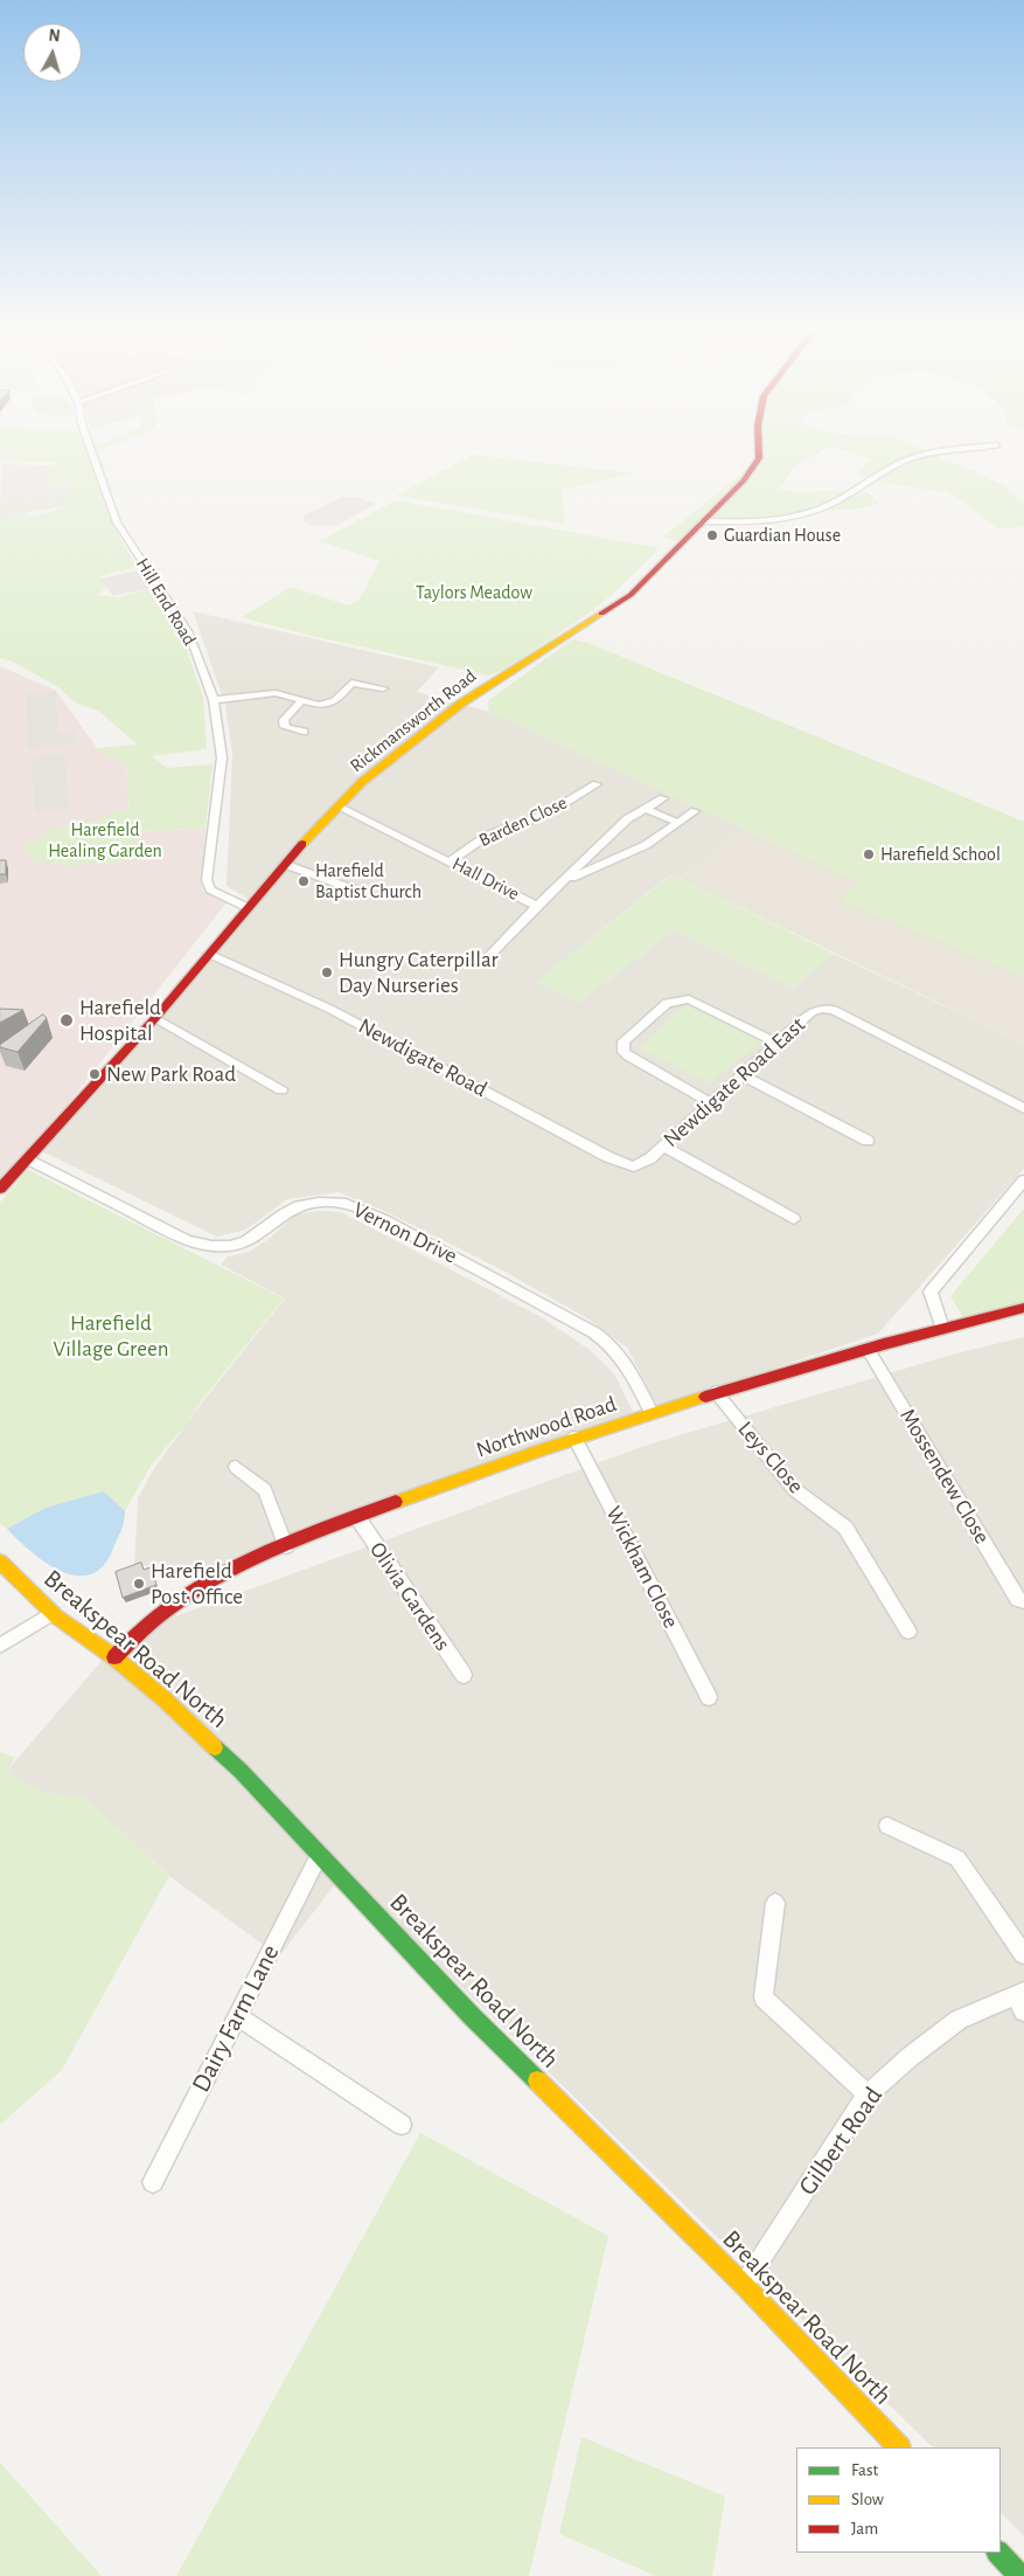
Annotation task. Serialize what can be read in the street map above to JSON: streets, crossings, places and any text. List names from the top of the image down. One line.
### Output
{"streets":{"street":["Hill End Road","Rickmansworth Road","Barden Close","Hall Drive","Newdigate Road","Newdigate Road East","Vernon Drive","Northwood Road","Leys Close","Mossendew Close","Wickham Close","Olivia Gardens","Breakspear Road North","Dairy Farm Lane","Gilbert Road"]},"crossings":[["Hill End Road","Rickmansworth Road"],["Rickmansworth Road","Hall Drive"],["Rickmansworth Road","Newdigate Road"],["Rickmansworth Road","Vernon Drive"],["Barden Close","Hall Drive"],["Newdigate Road","Newdigate Road East"],["Vernon Drive","Northwood Road"],["Northwood Road","Leys Close"],["Northwood Road","Mossendew Close"],["Northwood Road","Wickham Close"],["Northwood Road","Olivia Gardens"],["Northwood Road","Breakspear Road North"],["Breakspear Road North","Dairy Farm Lane"],["Breakspear Road North","Gilbert Road"]],"parks":["Taylors Meadow","Harefield Healing Garden","Harefield Village Green"],"places":["Guardian House","Harefield School","Harefield Baptist Church","Hungry Caterpillar Day Nurseries","Harefield Hospital","New Park Road","Harefield Post Office"],"legend":["Fast","Slow","Jam"],"north":"top"}
